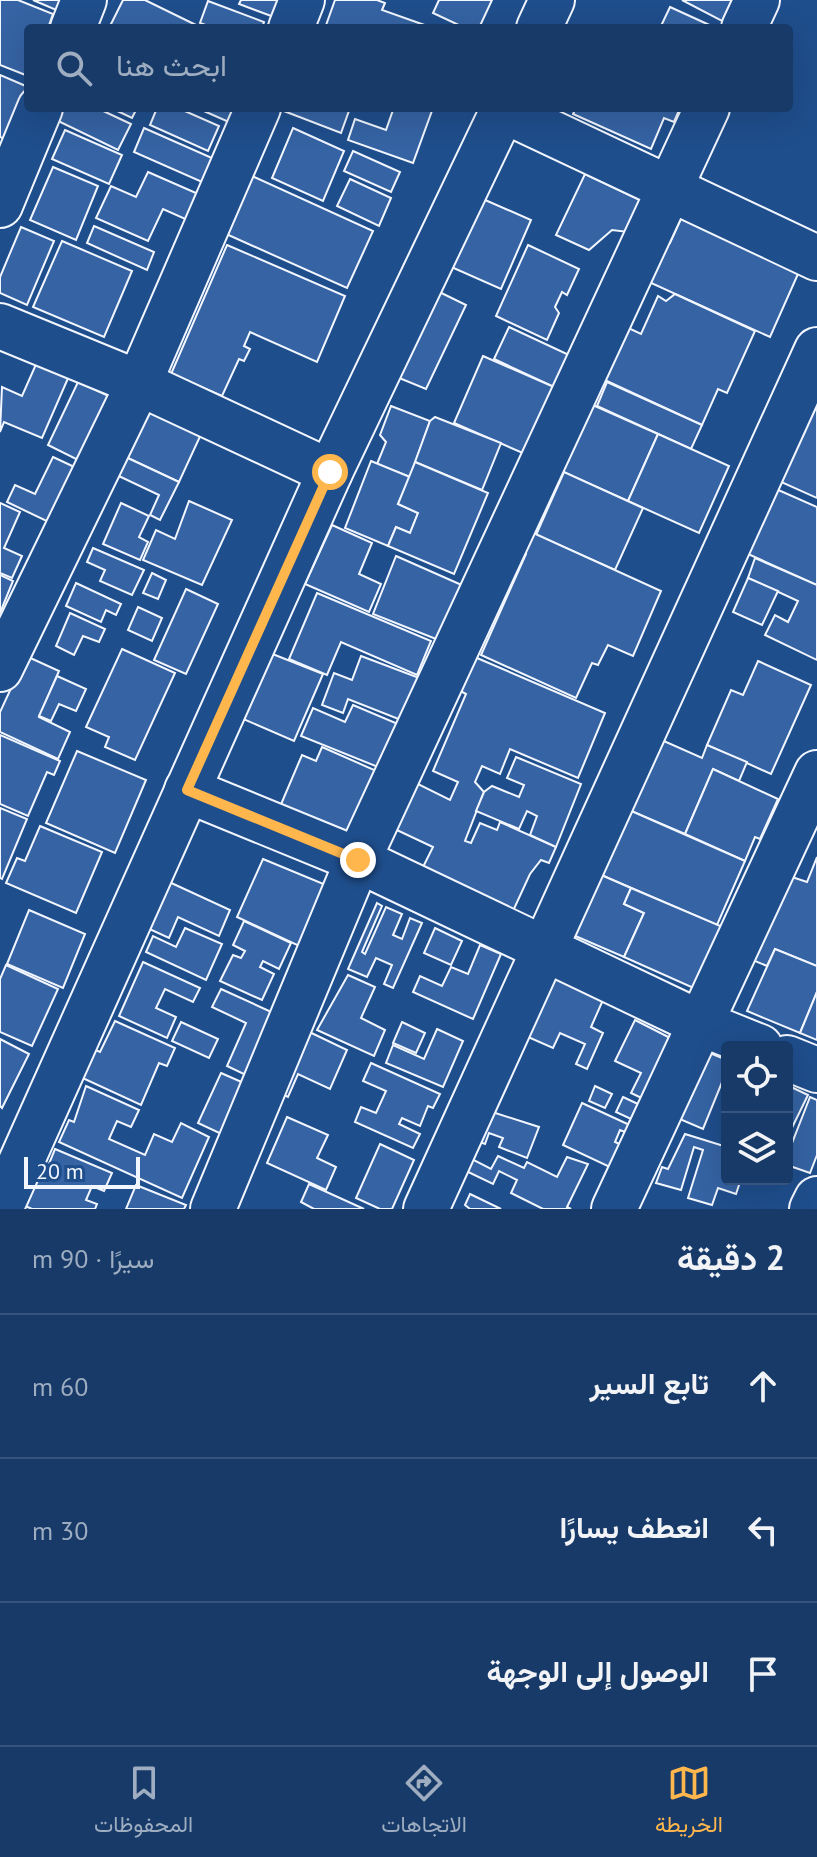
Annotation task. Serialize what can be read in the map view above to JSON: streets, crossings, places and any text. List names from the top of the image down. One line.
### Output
{"scale_bar":"20 m","page":{"search":"ابحث هنا","scale":"20 m","heading":["2 دقيقة","سيرًا · 90 m"],"list":[["تابع السير","60 m"],["انعطف يسارًا","30 m"],"الوصول إلى الوجهة"],"nav":["الخريطة","الاتجاهات","المحفوظات"]}}
